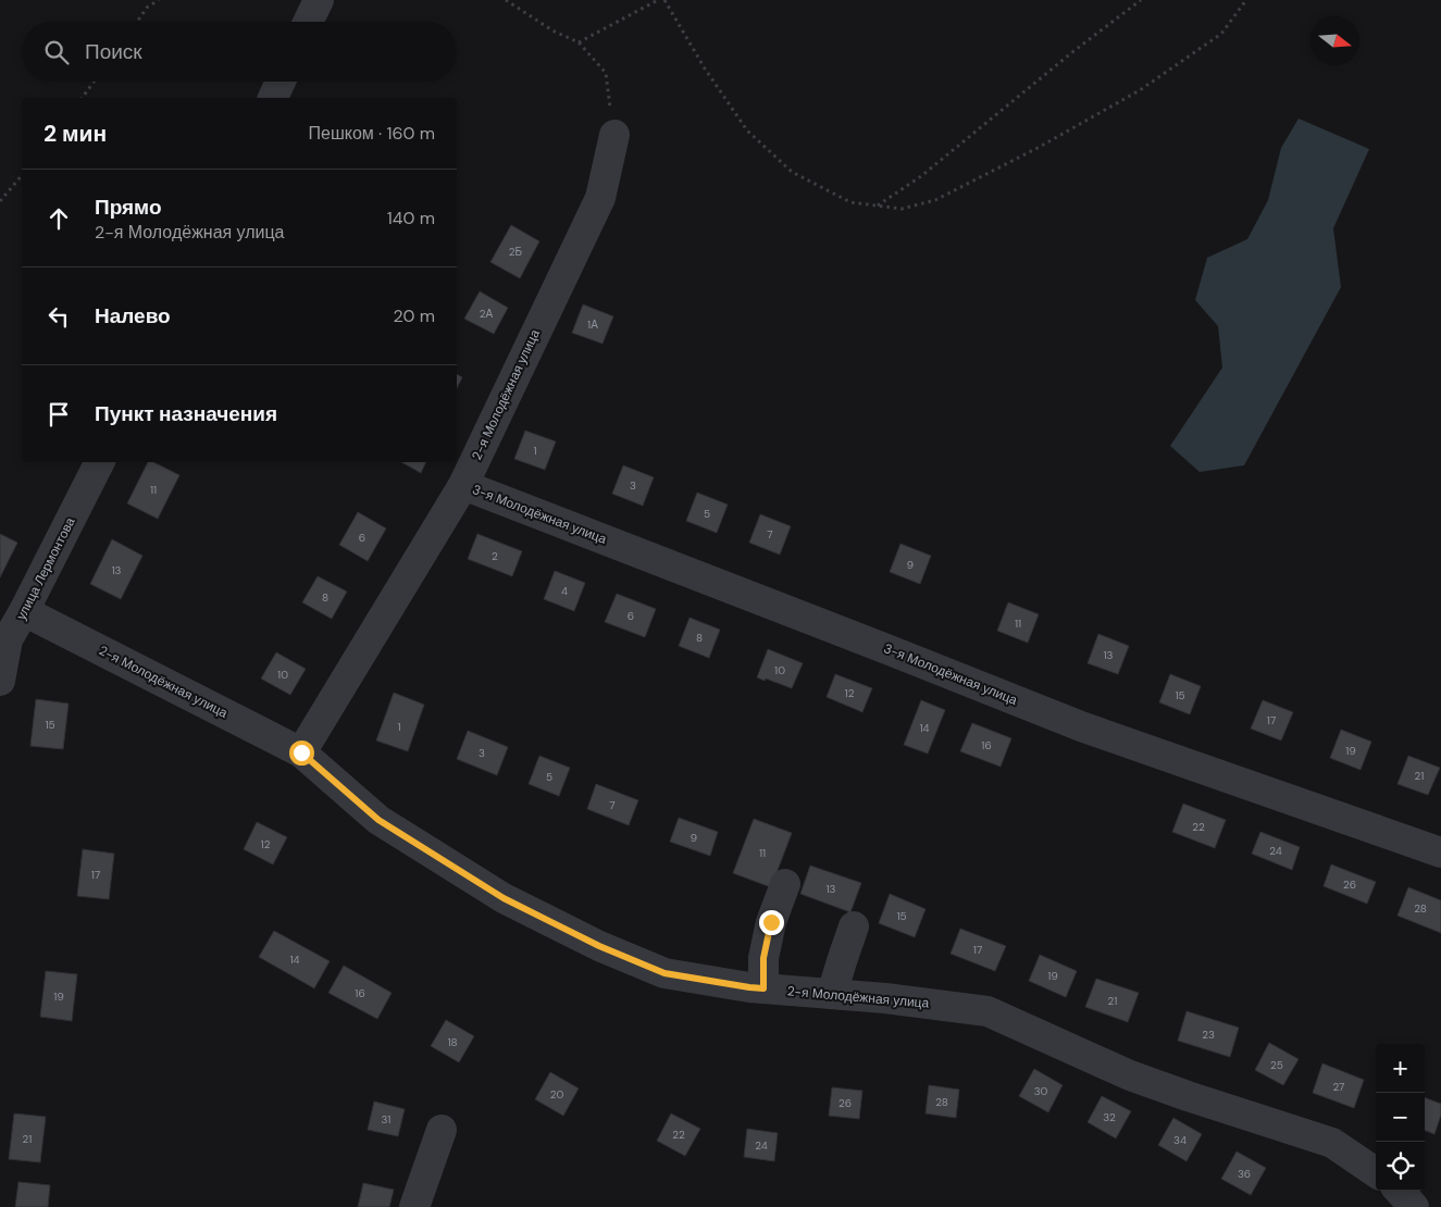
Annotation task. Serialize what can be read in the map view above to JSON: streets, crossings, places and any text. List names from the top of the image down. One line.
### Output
{"streets":{"street":["2-я Молодёжная улица","3-я Молодёжная улица","улица Лермонтова"]},"crossings":[["2-я Молодёжная улица","3-я Молодёжная улица"],["2-я Молодёжная улица","улица Лермонтова"]],"house_numbers":["2Б","2А","1А","1","3","11","5","7","6","2","9","13","4","8","6","11","8","13","10","10","12","15","17","15","1","14","16","19","3","21","5","7","22","9","12","24","11","17","26","13","28","15","17","14","19","16","19","21","23","18","25","27","30","20","28","26","32","31","22","21","34","24","36"],"north":"right","page":{"search":"Поиск","heading":["2 мин","Пешком · 160 m"],"list":[["Прямо","2-я Молодёжная улица","140 m"],["Налево","20 m"],"Пункт назначения"],"map_buttons":["+","−"]}}
